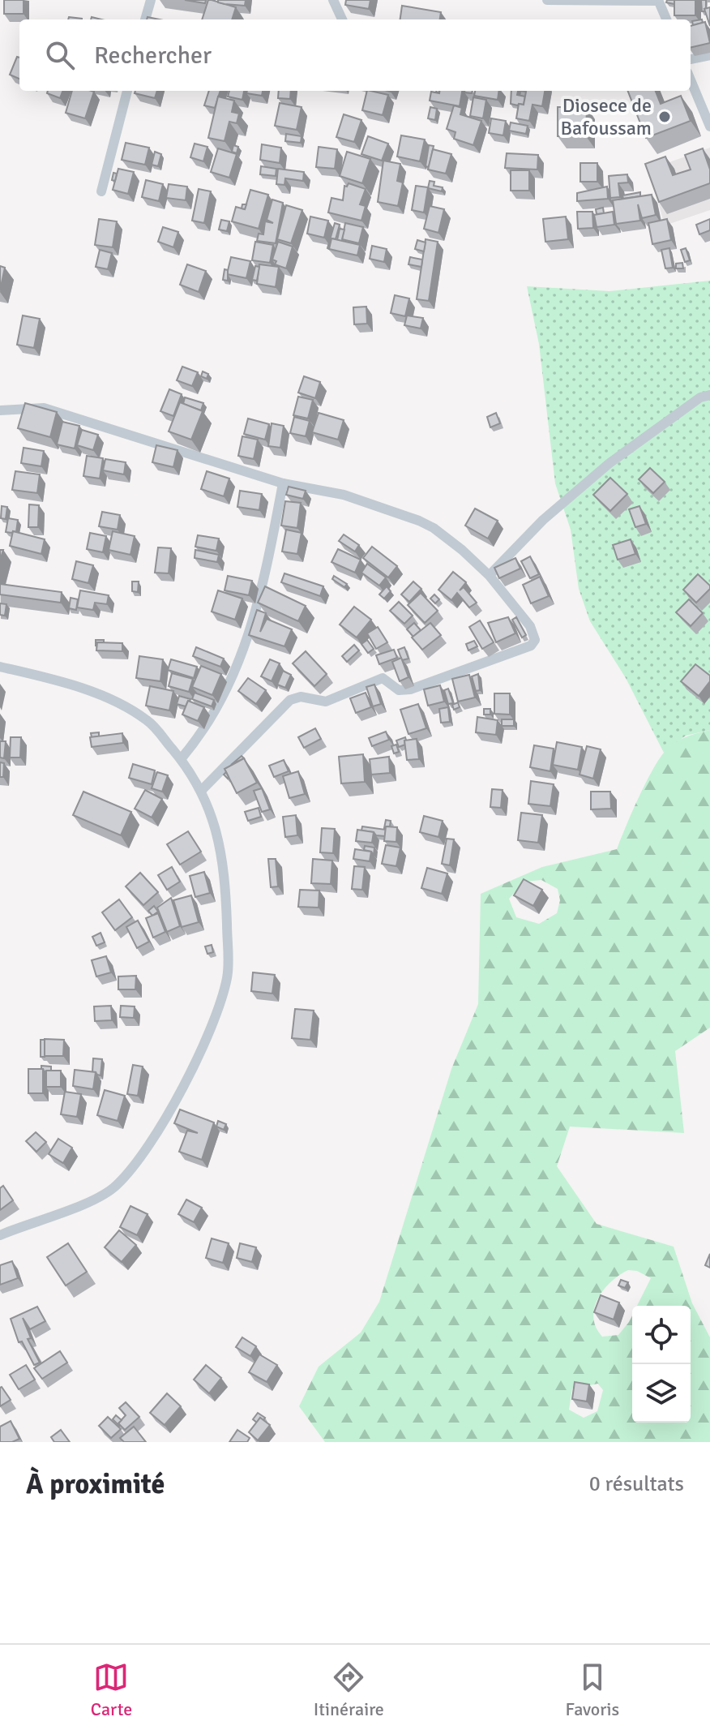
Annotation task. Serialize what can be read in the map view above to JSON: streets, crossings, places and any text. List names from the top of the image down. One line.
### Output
{"places":["Diosece de Bafoussam"],"page":{"search":"Rechercher","heading":["À proximité","0 résultats"],"nav":["Carte","Itinéraire","Favoris"]}}
